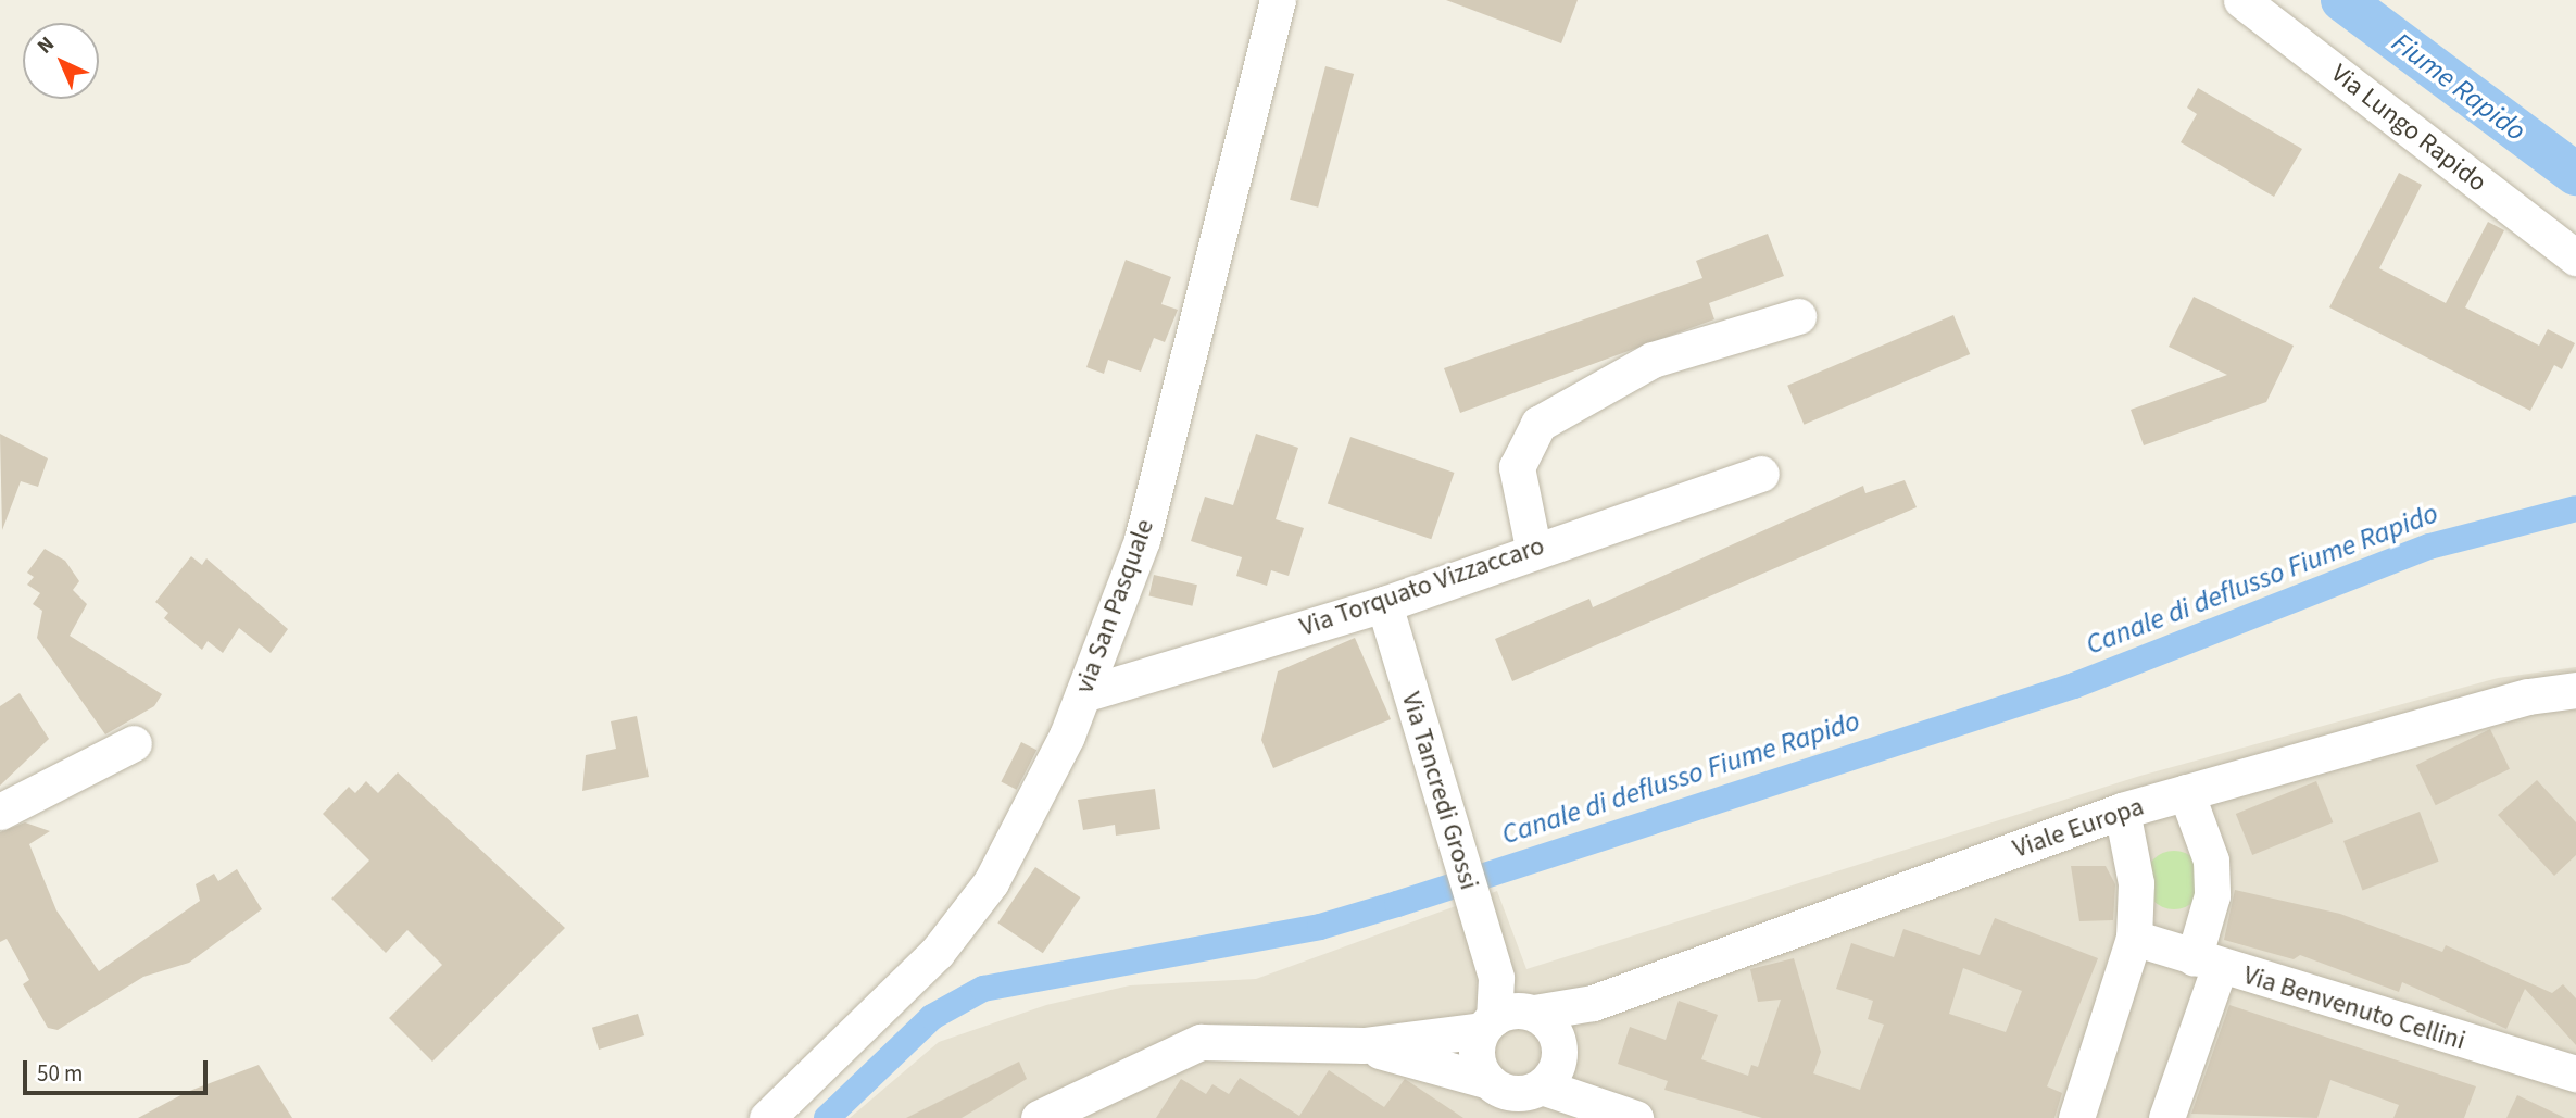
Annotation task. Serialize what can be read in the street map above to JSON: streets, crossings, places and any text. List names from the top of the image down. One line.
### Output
{"streets":{"street":["Via Lungo Rapido","Via Torquato Vizzaccaro","via San Pasquale","Via Tancredi Grossi","Viale Europa","Via Benvenuto Cellini"]},"crossings":[["Via Torquato Vizzaccaro","via San Pasquale"],["Via Torquato Vizzaccaro","Via Tancredi Grossi"],["Via Tancredi Grossi","Viale Europa"]],"water":["Fiume Rapido","Canale di deflusso Fiume Rapido"],"scale_bar":"50 m","north":"top left"}
